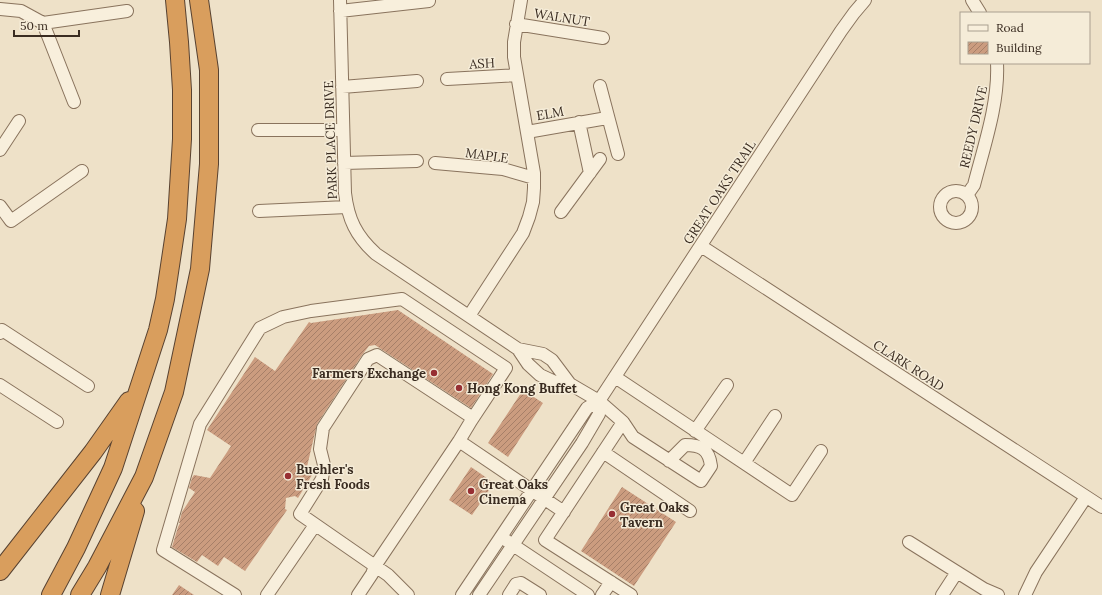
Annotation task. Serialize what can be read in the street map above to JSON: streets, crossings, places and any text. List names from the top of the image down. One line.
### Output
{"streets":{"street":["WALNUT","ASH","ELM","REEDY DRIVE","PARK PLACE DRIVE","MAPLE","GREAT OAKS TRAIL","CLARK ROAD"]},"crossings":[["PARK PLACE DRIVE","GREAT OAKS TRAIL"],["GREAT OAKS TRAIL","CLARK ROAD"]],"places":["Farmers Exchange","Hong Kong Buffet","Buehler's Fresh Foods","Great Oaks Cinema","Great Oaks Tavern"],"legend":["Road","Building"],"scale_bar":"50 m"}
